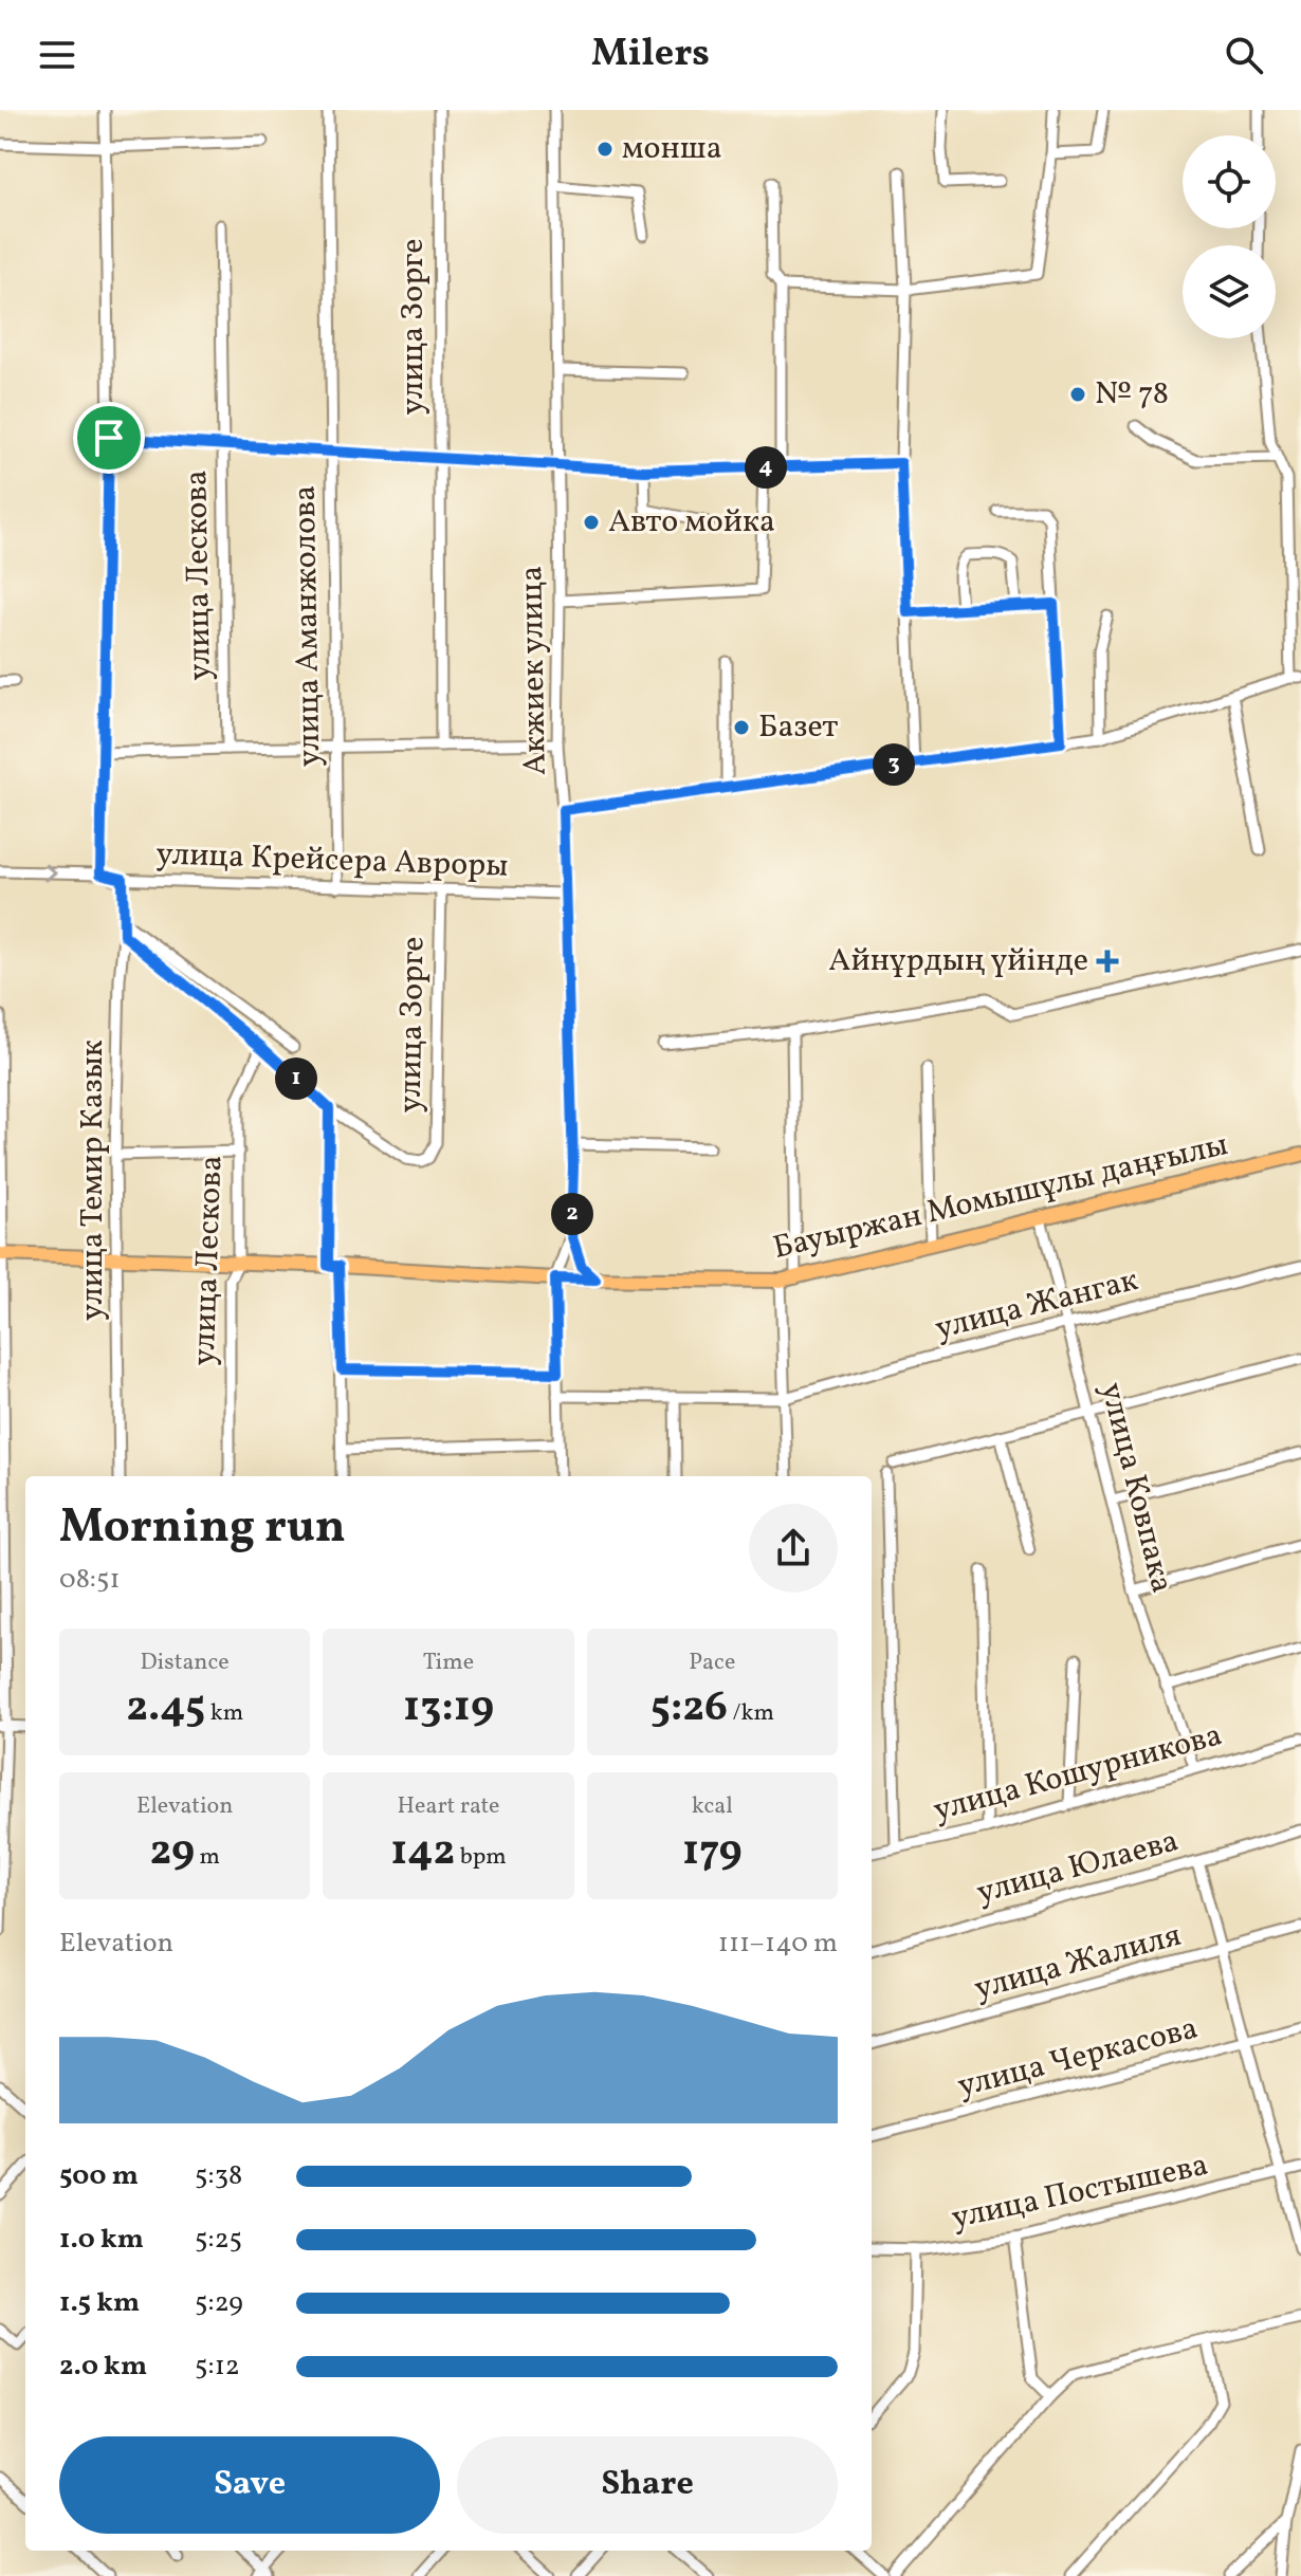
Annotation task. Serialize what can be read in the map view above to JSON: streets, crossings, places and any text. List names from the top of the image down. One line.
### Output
{"streets":{"main road":["Бауыржан Момышұлы даңғылы"],"street":["улица Зорге","улица Лескова","улица Аманжолова","Акжиек улица","улица Крейсера Авроры","улица Темир Казык","улица Жангак","улица Ковпака","улица Кошурникова","улица Юлаева","улица Жалиля","улица Черкасова","улица Постышева"]},"crossings":[["улица Зорге","улица Крейсера Авроры"],["улица Лескова","Бауыржан Момышұлы даңғылы"],["улица Аманжолова","улица Крейсера Авроры"],["Акжиек улица","улица Крейсера Авроры"],["Акжиек улица","Бауыржан Момышұлы даңғылы"],["Акжиек улица","улица Жангак"],["улица Крейсера Авроры","улица Темир Казык"],["улица Темир Казык","Бауыржан Момышұлы даңғылы"],["Бауыржан Момышұлы даңғылы","улица Ковпака"],["улица Жангак","улица Ковпака"],["улица Ковпака","улица Кошурникова"]],"places":{"other":["монша","№ 78","Авто мойка","Базет"],"health":["Айнұрдың үйінде"]},"page":{"header":"Milers","pins":["4","3","1","2"],"heading":["Morning run","08:51"],"stats":[["Distance","2.45 km"],["Time","13:19"],["Pace","5:26 /km"],["Elevation","29 m"],["Heart rate","142 bpm"],["kcal","179"]],"chart":["Elevation","111–140 m"],"list":[{"name":"500 m","note":"5:38"},{"name":"1.0 km","note":"5:25"},{"name":"1.5 km","note":"5:29"},{"name":"2.0 km","note":"5:12"}],"buttons":["Save","Share"]}}
